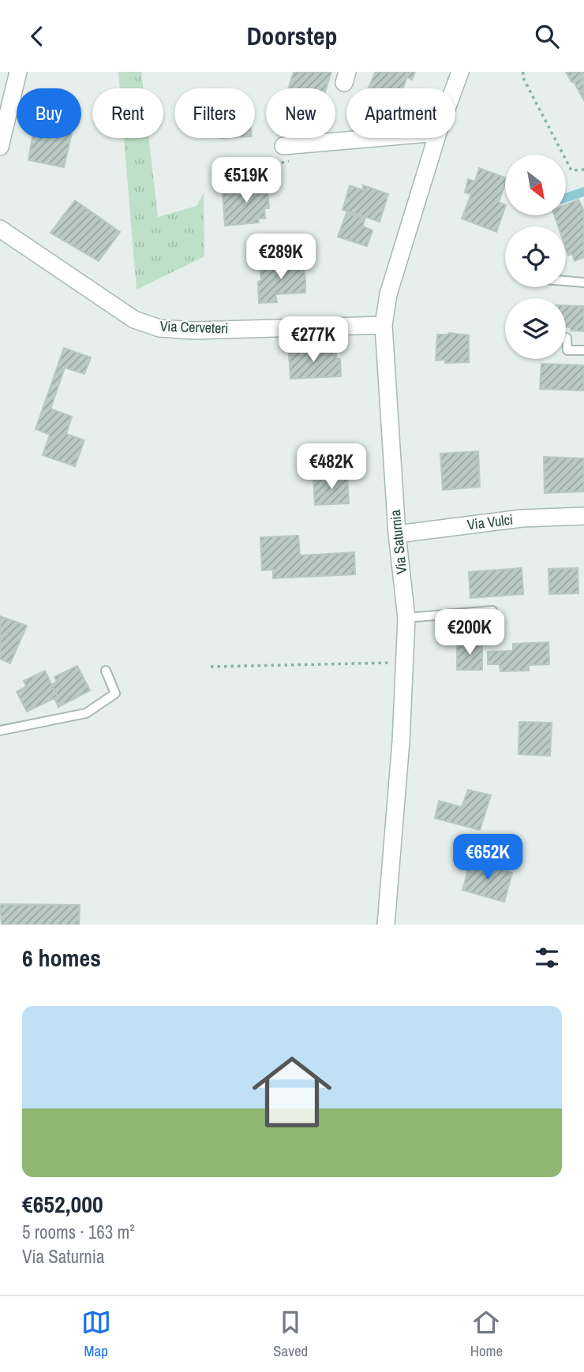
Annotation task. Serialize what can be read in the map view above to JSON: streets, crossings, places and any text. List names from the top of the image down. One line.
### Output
{"streets":{"street":["Via Cerveteri","Via Vulci","Via Saturnia"]},"crossings":[["Via Cerveteri","Via Saturnia"],["Via Vulci","Via Saturnia"]],"north":"bottom right","page":{"header":"Doorstep","chip":["Buy","Rent","Filters","New","Apartment"],"price":["€519K","€289K","€277K","€482K","€200K","€652K"],"heading":"6 homes","list":[{"name":"€652,000","note":"5 rooms · 163 m² · Via Saturnia"}],"tabs":["Map","Saved","Home"]}}
